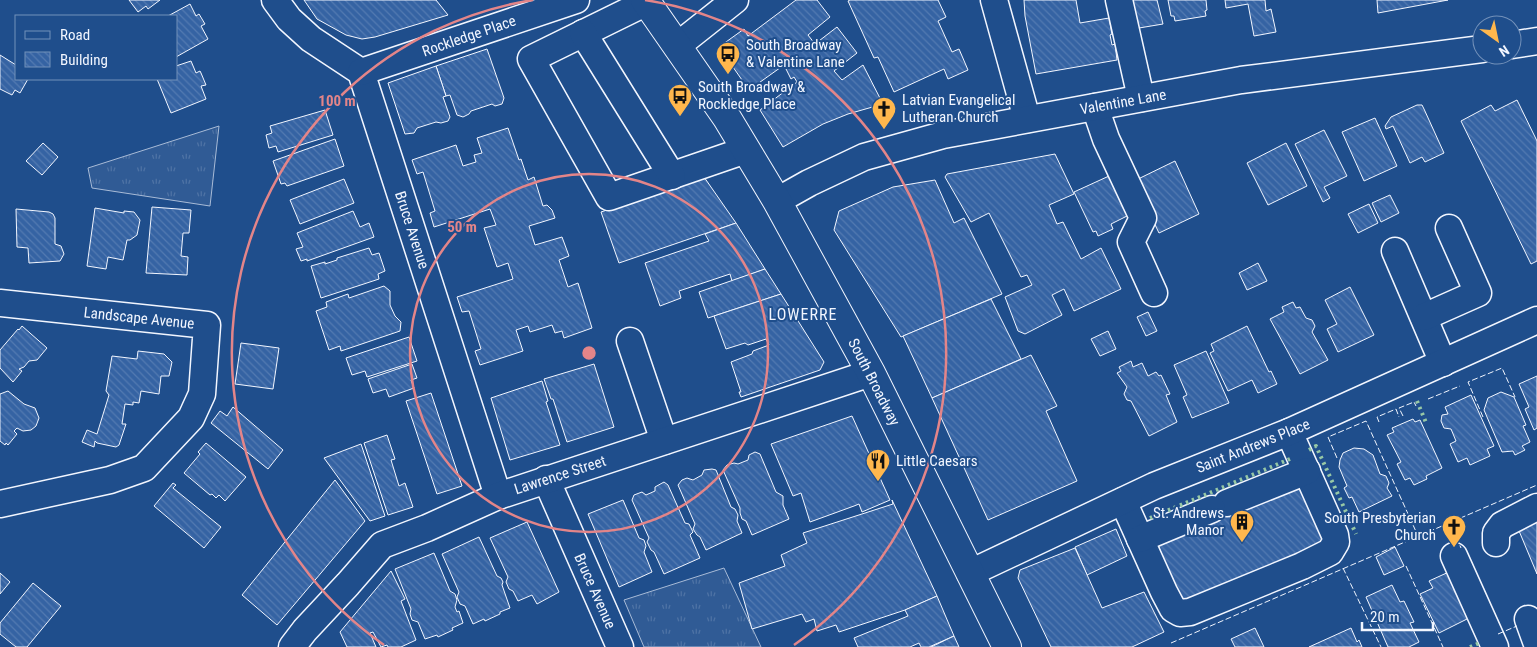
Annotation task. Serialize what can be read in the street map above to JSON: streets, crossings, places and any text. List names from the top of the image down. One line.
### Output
{"streets":{"main road":["South Broadway"],"street":["Rockledge Place","Valentine Lane","Bruce Avenue","Landscape Avenue","Saint Andrews Place","Lawrence Street"]},"crossings":[["Rockledge Place","Bruce Avenue"],["Valentine Lane","South Broadway"],["Bruce Avenue","Lawrence Street"],["South Broadway","Saint Andrews Place"],["South Broadway","Lawrence Street"]],"districts":["LOWERRE"],"places":{"bus stop":["South Broadway & Valentine Lane","South Broadway & Rockledge Place"],"church":["Latvian Evangelical Lutheran Church","South Presbyterian Church"],"restaurant":["Little Caesars"],"building":["St. Andrews Manor"]},"legend":["Road","Building"],"scale_bar":"20 m","north":"bottom right","rings":["100 m","50 m"]}
